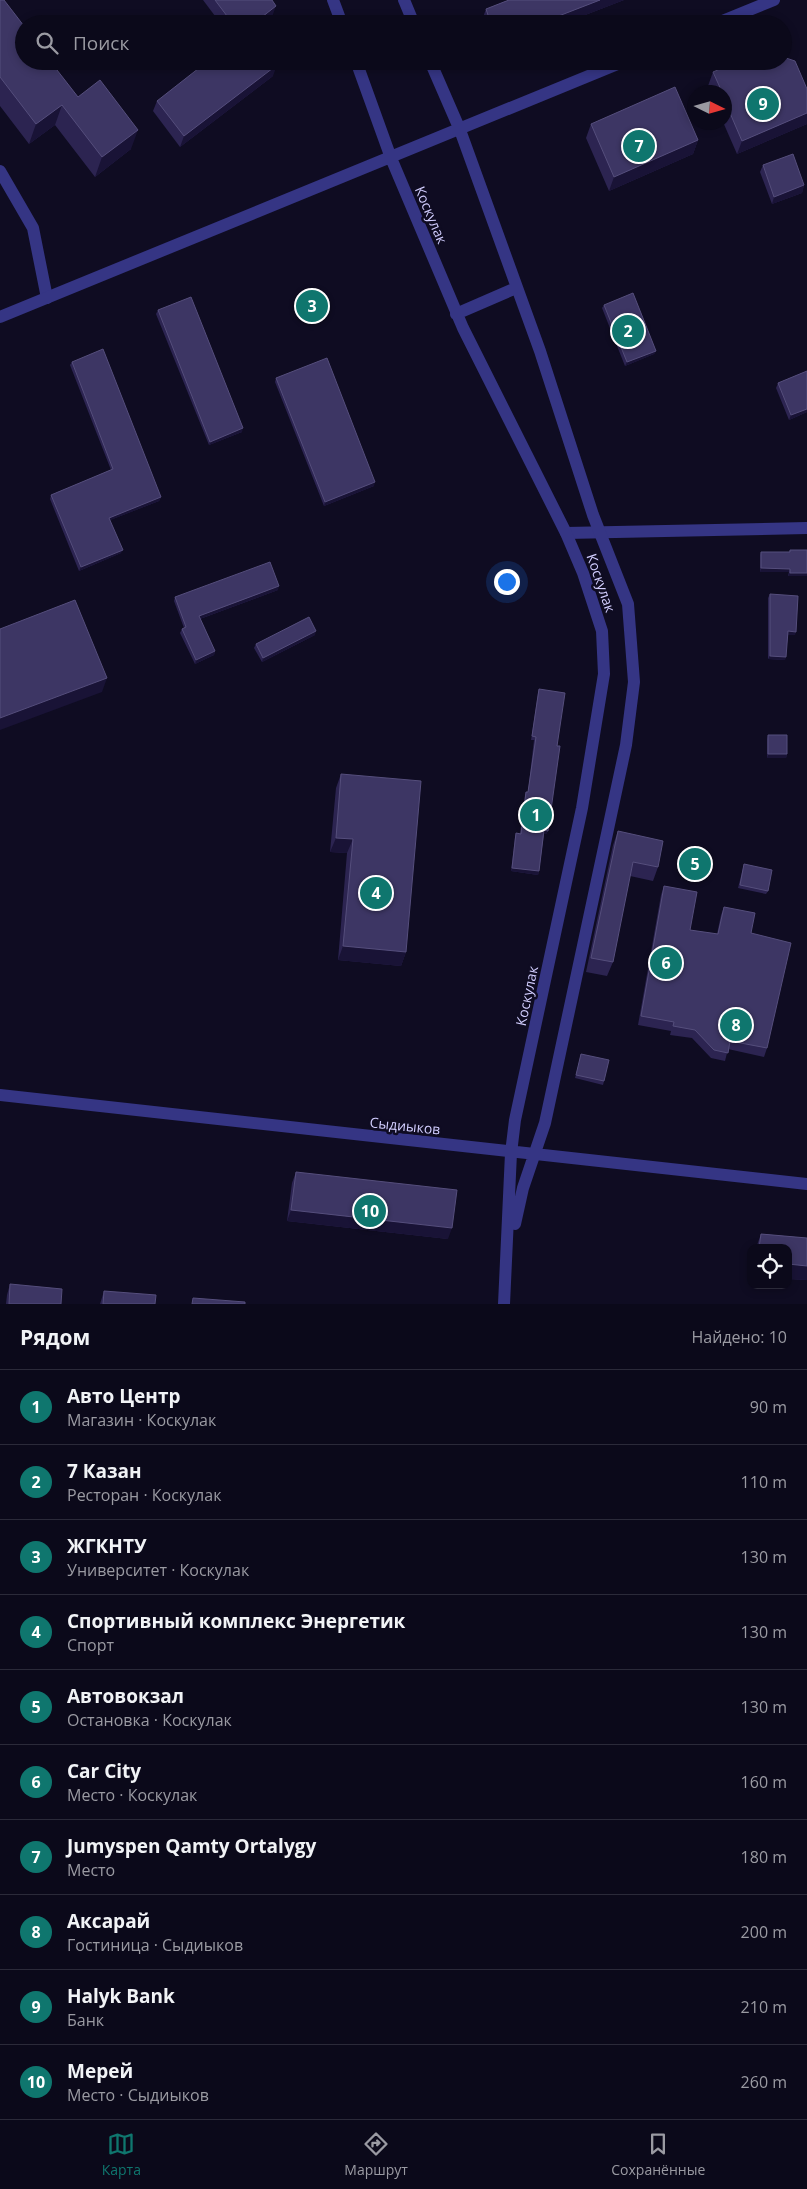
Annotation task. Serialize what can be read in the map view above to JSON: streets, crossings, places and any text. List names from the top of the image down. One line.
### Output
{"streets":{"street":["Коскулак","Сыдиыков"]},"crossings":[["Коскулак","Сыдиыков"]],"north":"right","page":{"search":"Поиск","pins":["9","7","3","2","1","5","4","6","8","10"],"heading":["Рядом","Найдено: 10"],"list":[{"mark":"1","name":"Авто Центр","note":"Магазин · Коскулак","value":"90 m"},{"mark":"2","name":"7 Казан","note":"Ресторан · Коскулак","value":"110 m"},{"mark":"3","name":"ЖГКНТУ","note":"Университет · Коскулак","value":"130 m"},{"mark":"4","name":"Спортивный комплекс Энергетик","note":"Спорт","value":"130 m"},{"mark":"5","name":"Автовокзал","note":"Остановка · Коскулак","value":"130 m"},{"mark":"6","name":"Car City","note":"Место · Коскулак","value":"160 m"},{"mark":"7","name":"Jumyspen Qamty Ortalygy","note":"Место","value":"180 m"},{"mark":"8","name":"Аксарай","note":"Гостиница · Сыдиыков","value":"200 m"},{"mark":"9","name":"Halyk Bank","note":"Банк","value":"210 m"},{"mark":"10","name":"Мерей","note":"Место · Сыдиыков","value":"260 m"}],"nav":["Карта","Маршрут","Сохранённые"]}}
